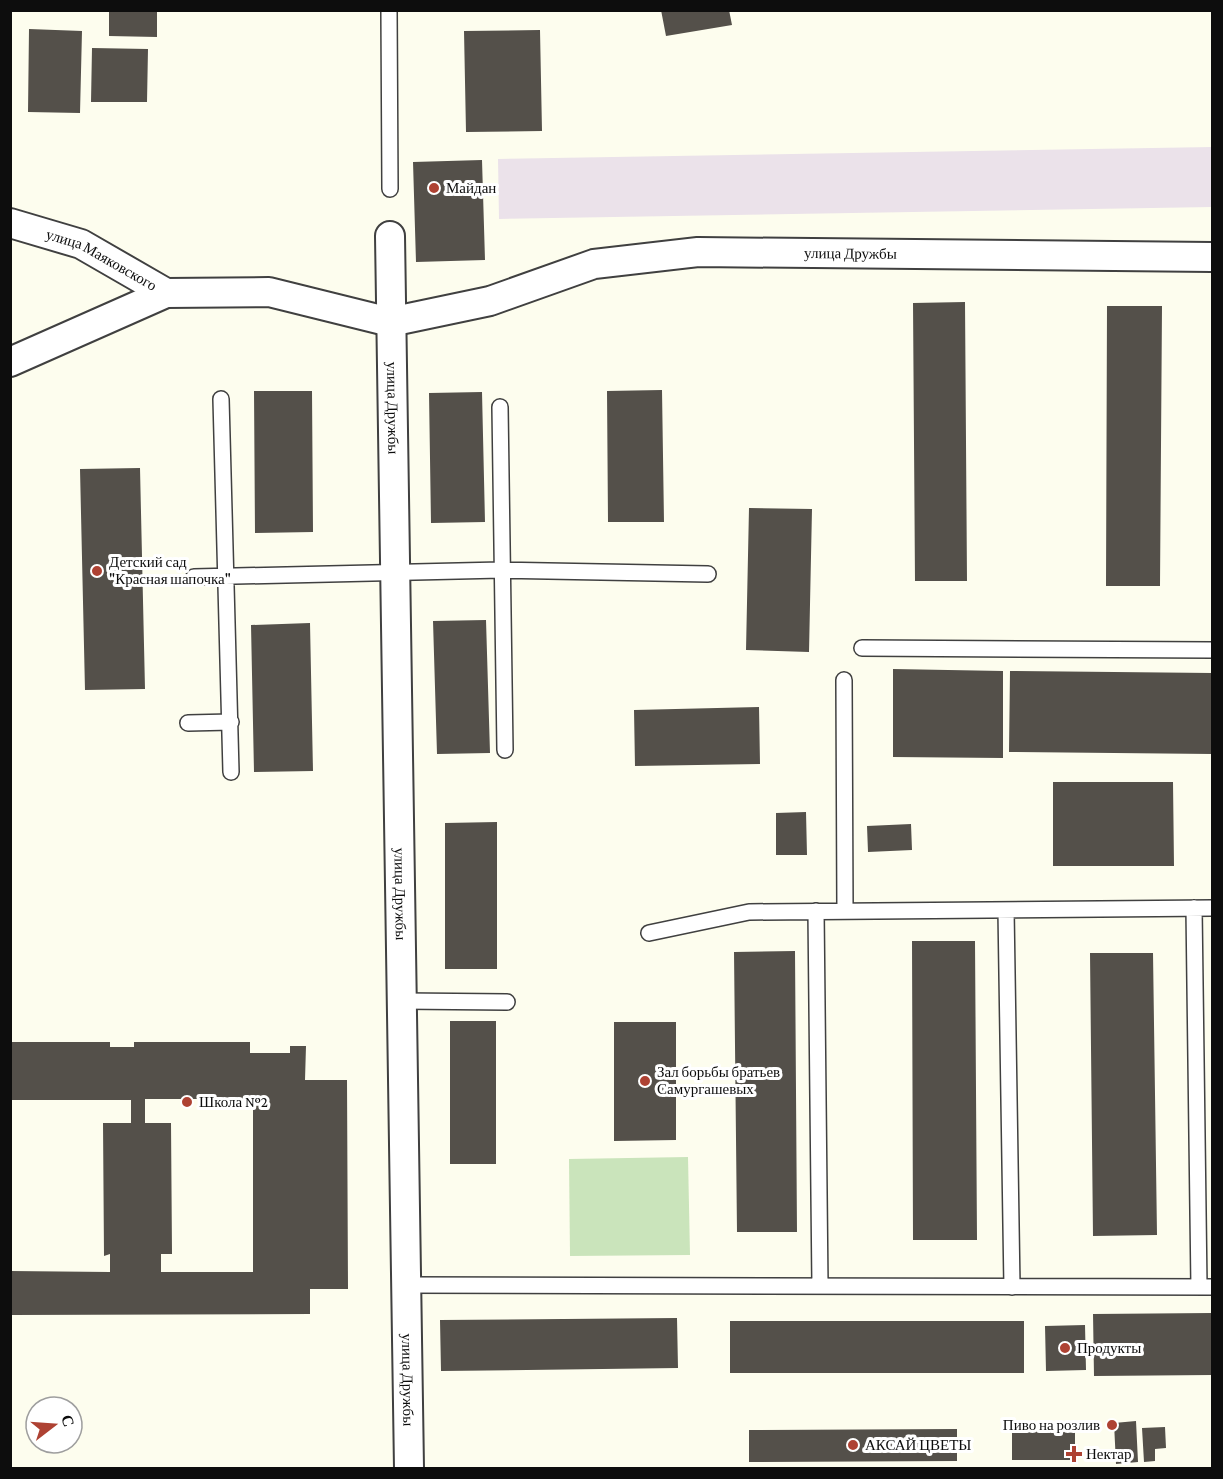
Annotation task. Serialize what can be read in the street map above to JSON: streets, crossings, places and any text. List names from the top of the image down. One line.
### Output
{"streets":{"street":["улица Дружбы","улица Маяковского"]},"crossings":[["улица Дружбы","улица Маяковского"]],"places":{"other":["Майдан","Детский сад \"Красная шапочка\"","Зал борьбы братьев Самургашевых","Школа №2","Продукты","Пиво на розлив","АКСАЙ ЦВЕТЫ"],"health":["Нектар"]},"north":"right"}
